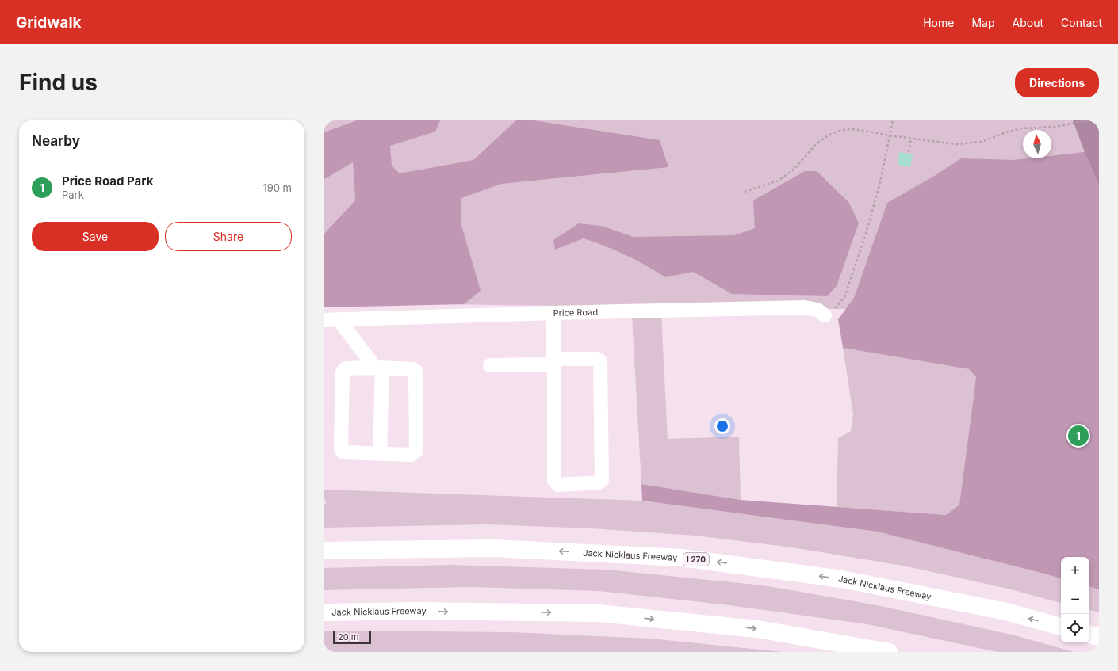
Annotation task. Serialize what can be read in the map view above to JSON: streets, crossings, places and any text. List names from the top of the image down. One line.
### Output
{"streets":{"highway":["Jack Nicklaus Freeway","I 270"],"street":["Price Road"]},"scale_bar":"20 m","north":"top","page":{"header":"Gridwalk","nav":["Home","Map","About","Contact"],"buttons":["Directions",["Save","Share"]],"title":"Find us","heading":"Nearby","list":[{"mark":"1","name":"Price Road Park","note":"Park","value":"190 m"}],"pins":"1","map_buttons":["+","−"],"scale":"20 m"}}
